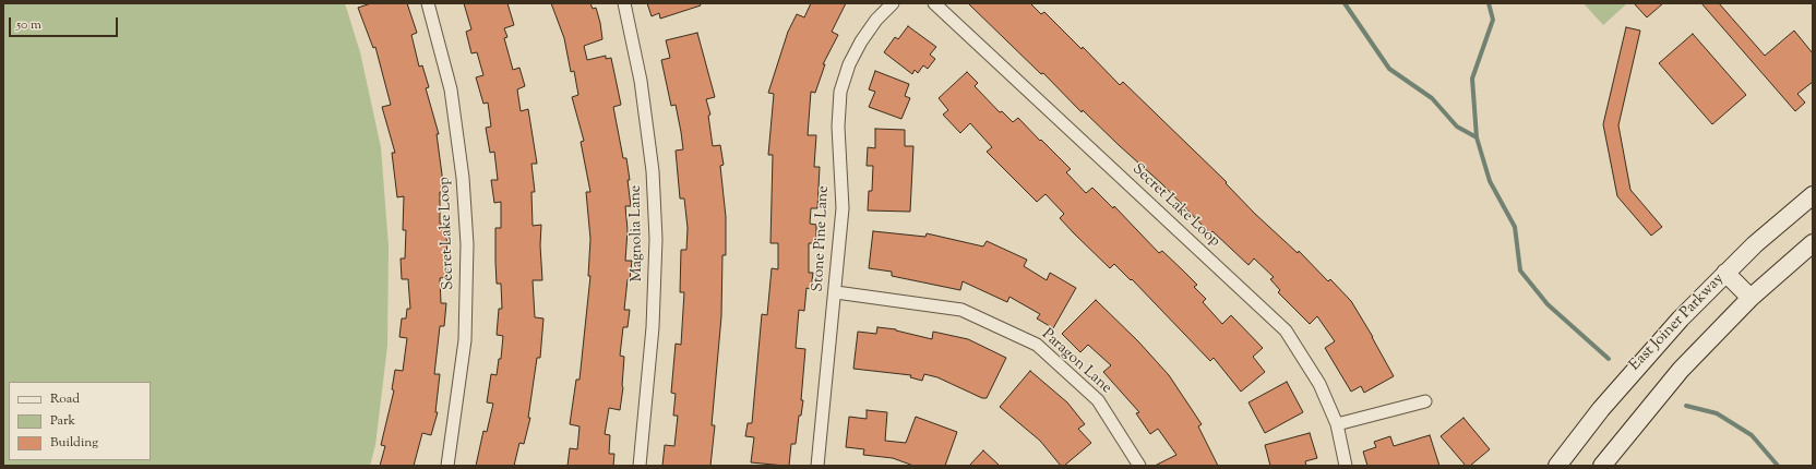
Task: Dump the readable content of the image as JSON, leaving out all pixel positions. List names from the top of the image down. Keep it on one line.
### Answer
{"streets":{"main road":["East Joiner Parkway"],"street":["Secret Lake Loop","Magnolia Lane","Stone Pine Lane","Paragon Lane"]},"crossings":[["Stone Pine Lane","Paragon Lane"]],"legend":["Road","Park","Building"],"scale_bar":"50 m"}
